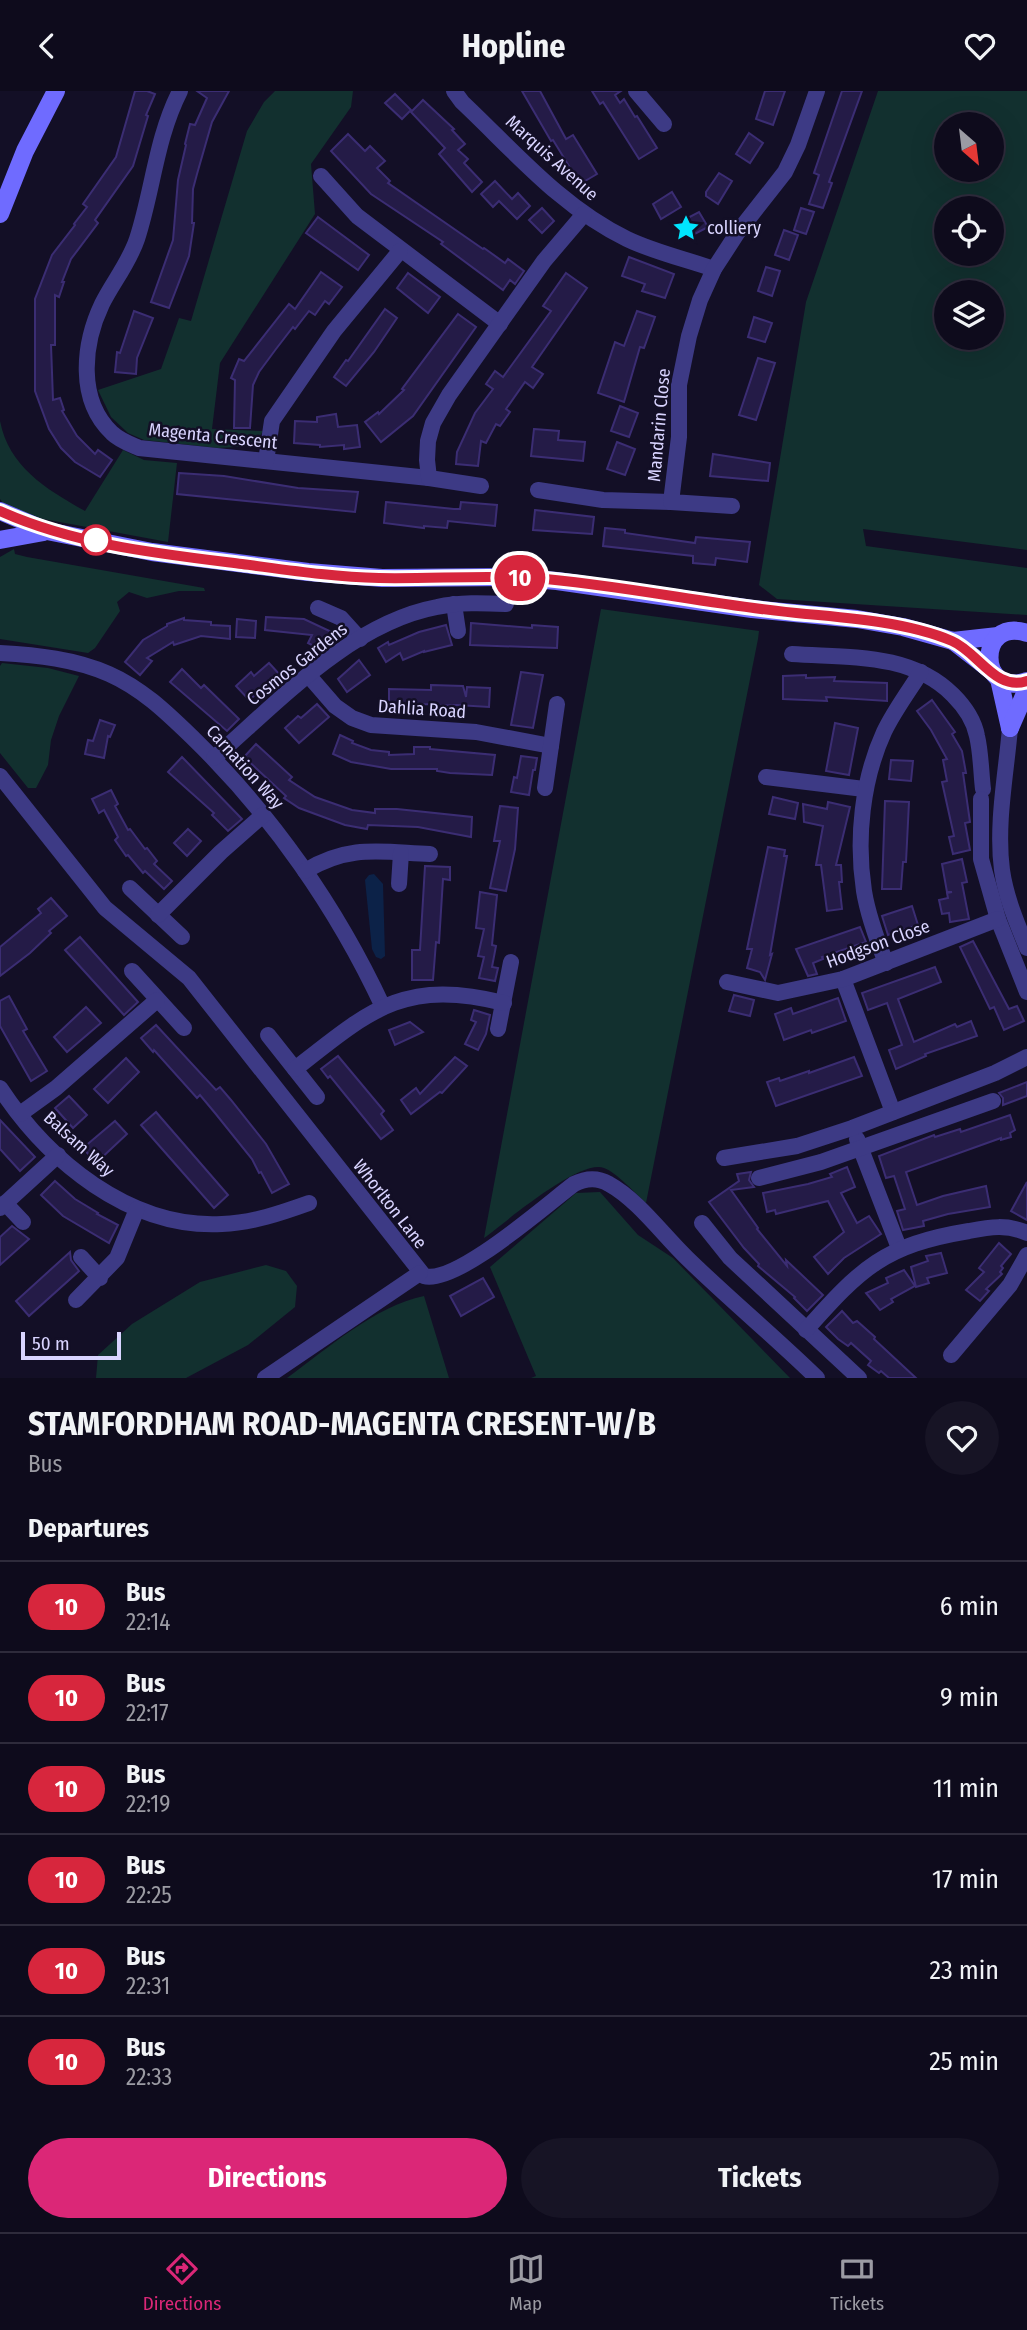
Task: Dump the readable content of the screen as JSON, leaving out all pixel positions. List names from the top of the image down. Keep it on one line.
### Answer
{"streets":{"street":["Marquis Avenue","Mandarin Close","Magenta Crescent","Cosmos Gardens","Dahlia Road","Carnation Way","Hodgson Close","Balsam Way","Whorlton Lane"]},"crossings":[["Marquis Avenue","Mandarin Close"],["Cosmos Gardens","Dahlia Road"],["Cosmos Gardens","Carnation Way"]],"places":{"place":["colliery"]},"lines":["bus line 10"],"scale_bar":"50 m","north":"bottom right","page":{"header":"Hopline","on_map":"10","scale":"50 m","heading":[["STAMFORDHAM ROAD-MAGENTA CRESENT-W/B","Bus"],"Departures"],"list":[{"mark":"10","name":"Bus","note":"22:14","value":"6 min"},{"mark":"10","name":"Bus","note":"22:17","value":"9 min"},{"mark":"10","name":"Bus","note":"22:19","value":"11 min"},{"mark":"10","name":"Bus","note":"22:25","value":"17 min"},{"mark":"10","name":"Bus","note":"22:31","value":"23 min"},{"mark":"10","name":"Bus","note":"22:33","value":"25 min"}],"buttons":["Directions","Tickets"],"tabs":["Directions","Map","Tickets"]}}
